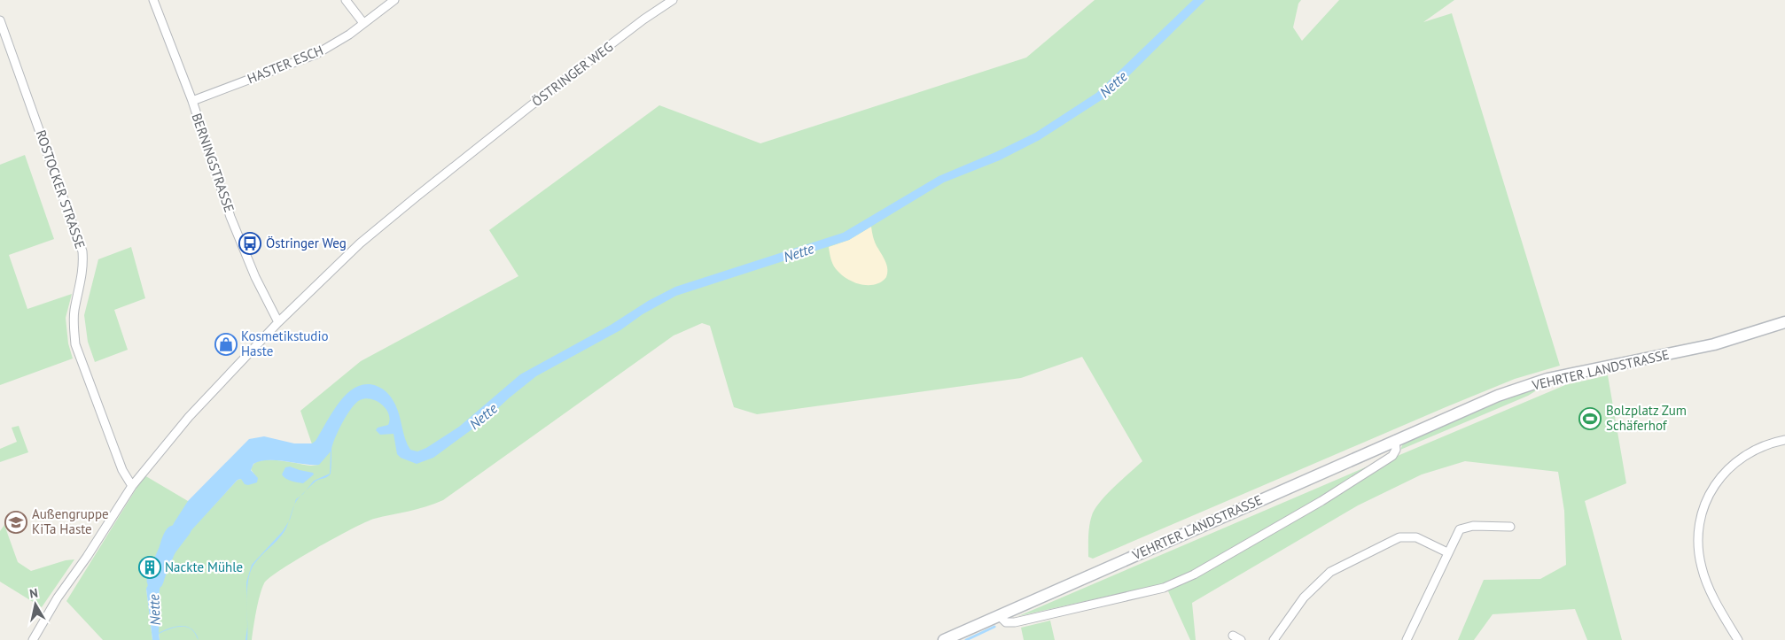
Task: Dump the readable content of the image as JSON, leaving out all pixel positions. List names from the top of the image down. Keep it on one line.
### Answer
{"streets":{"main road":["VEHRTER LANDSTRASSE"],"street":["HASTER ESCH","ÖSTRINGER WEG","BERNINGSTRASSE","ROSTOCKER STRASSE"]},"crossings":[["HASTER ESCH","BERNINGSTRASSE"],["ÖSTRINGER WEG","BERNINGSTRASSE"],["ÖSTRINGER WEG","ROSTOCKER STRASSE"]],"water":["Nette"],"places":{"bus stop":["Östringer Weg"],"shop":["Kosmetikstudio Haste"],"sports":["Bolzplatz Zum Schäferhof"],"school or university":["Außengruppe KiTa Haste"],"building":["Nackte Mühle"]},"north":"top"}
